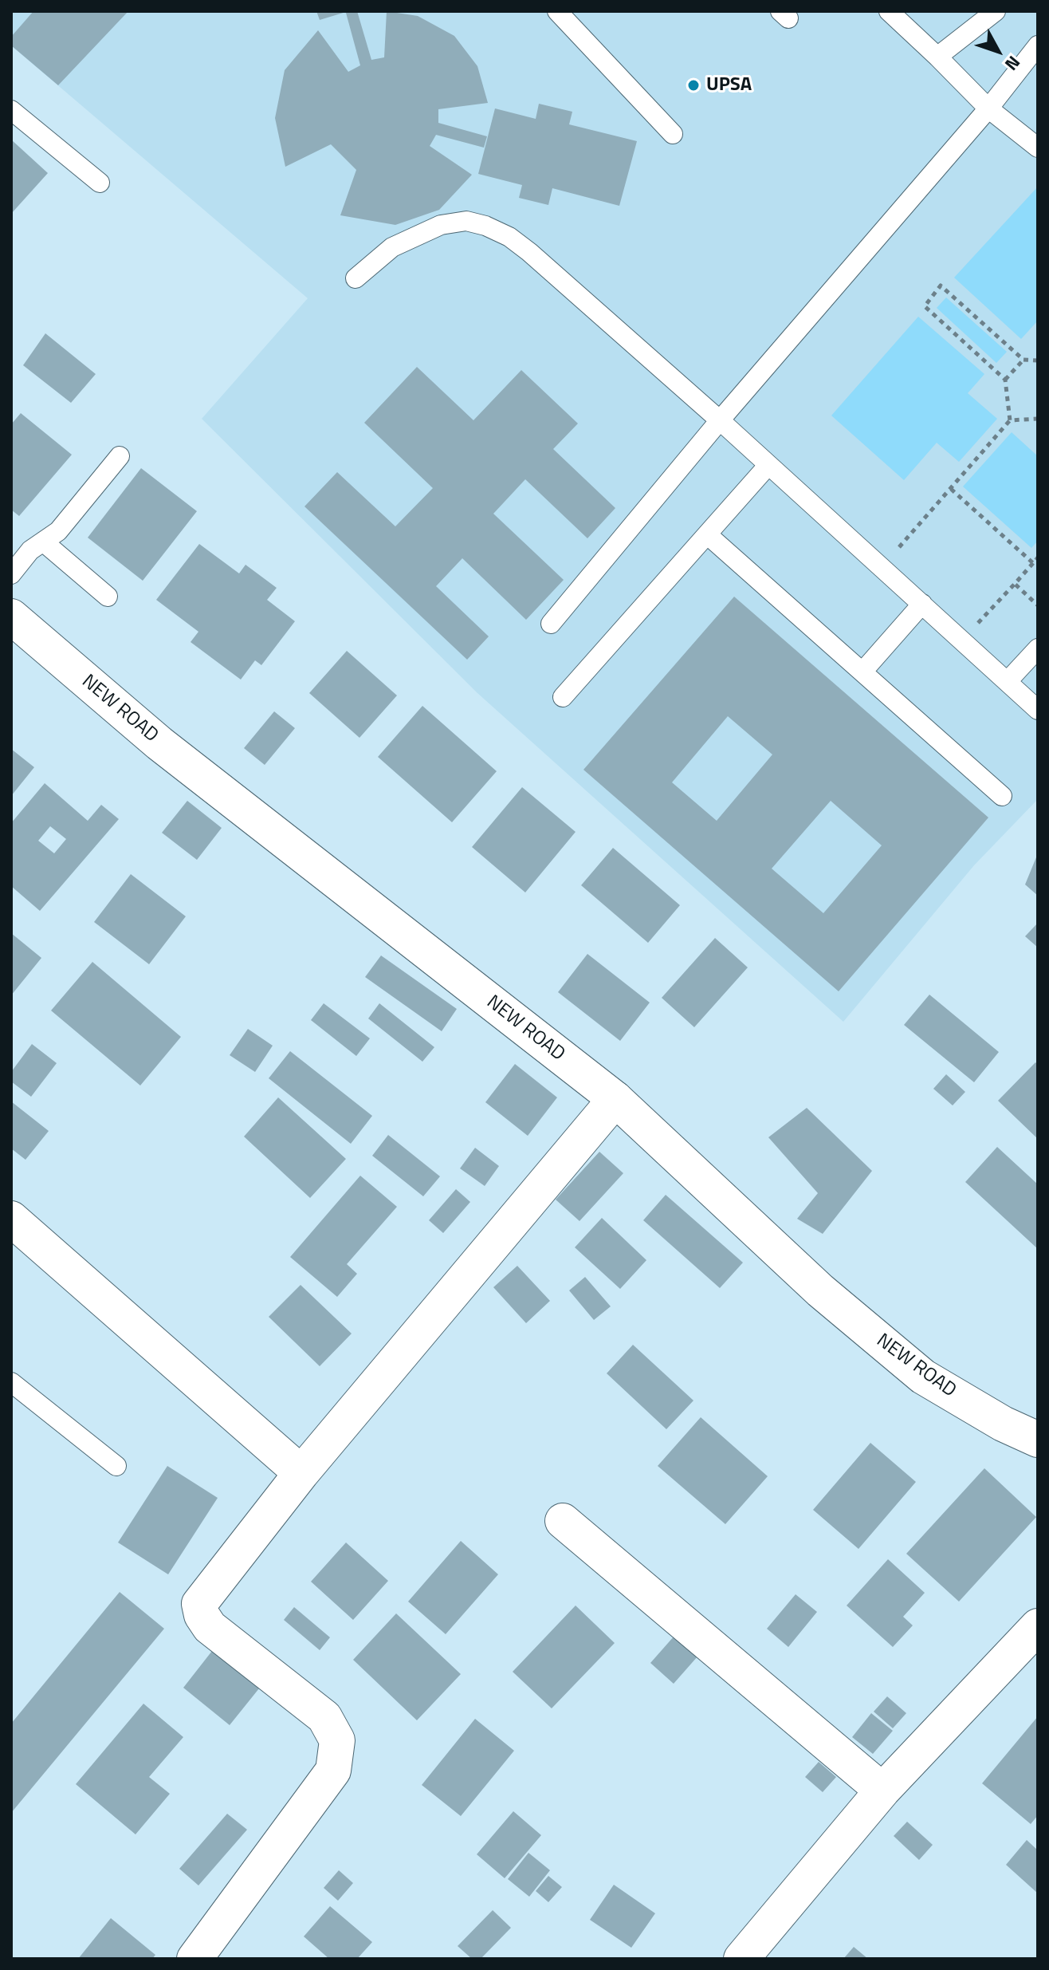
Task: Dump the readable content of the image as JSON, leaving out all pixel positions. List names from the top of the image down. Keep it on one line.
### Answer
{"streets":{"street":["NEW ROAD"]},"places":["UPSA"],"north":"bottom right"}
